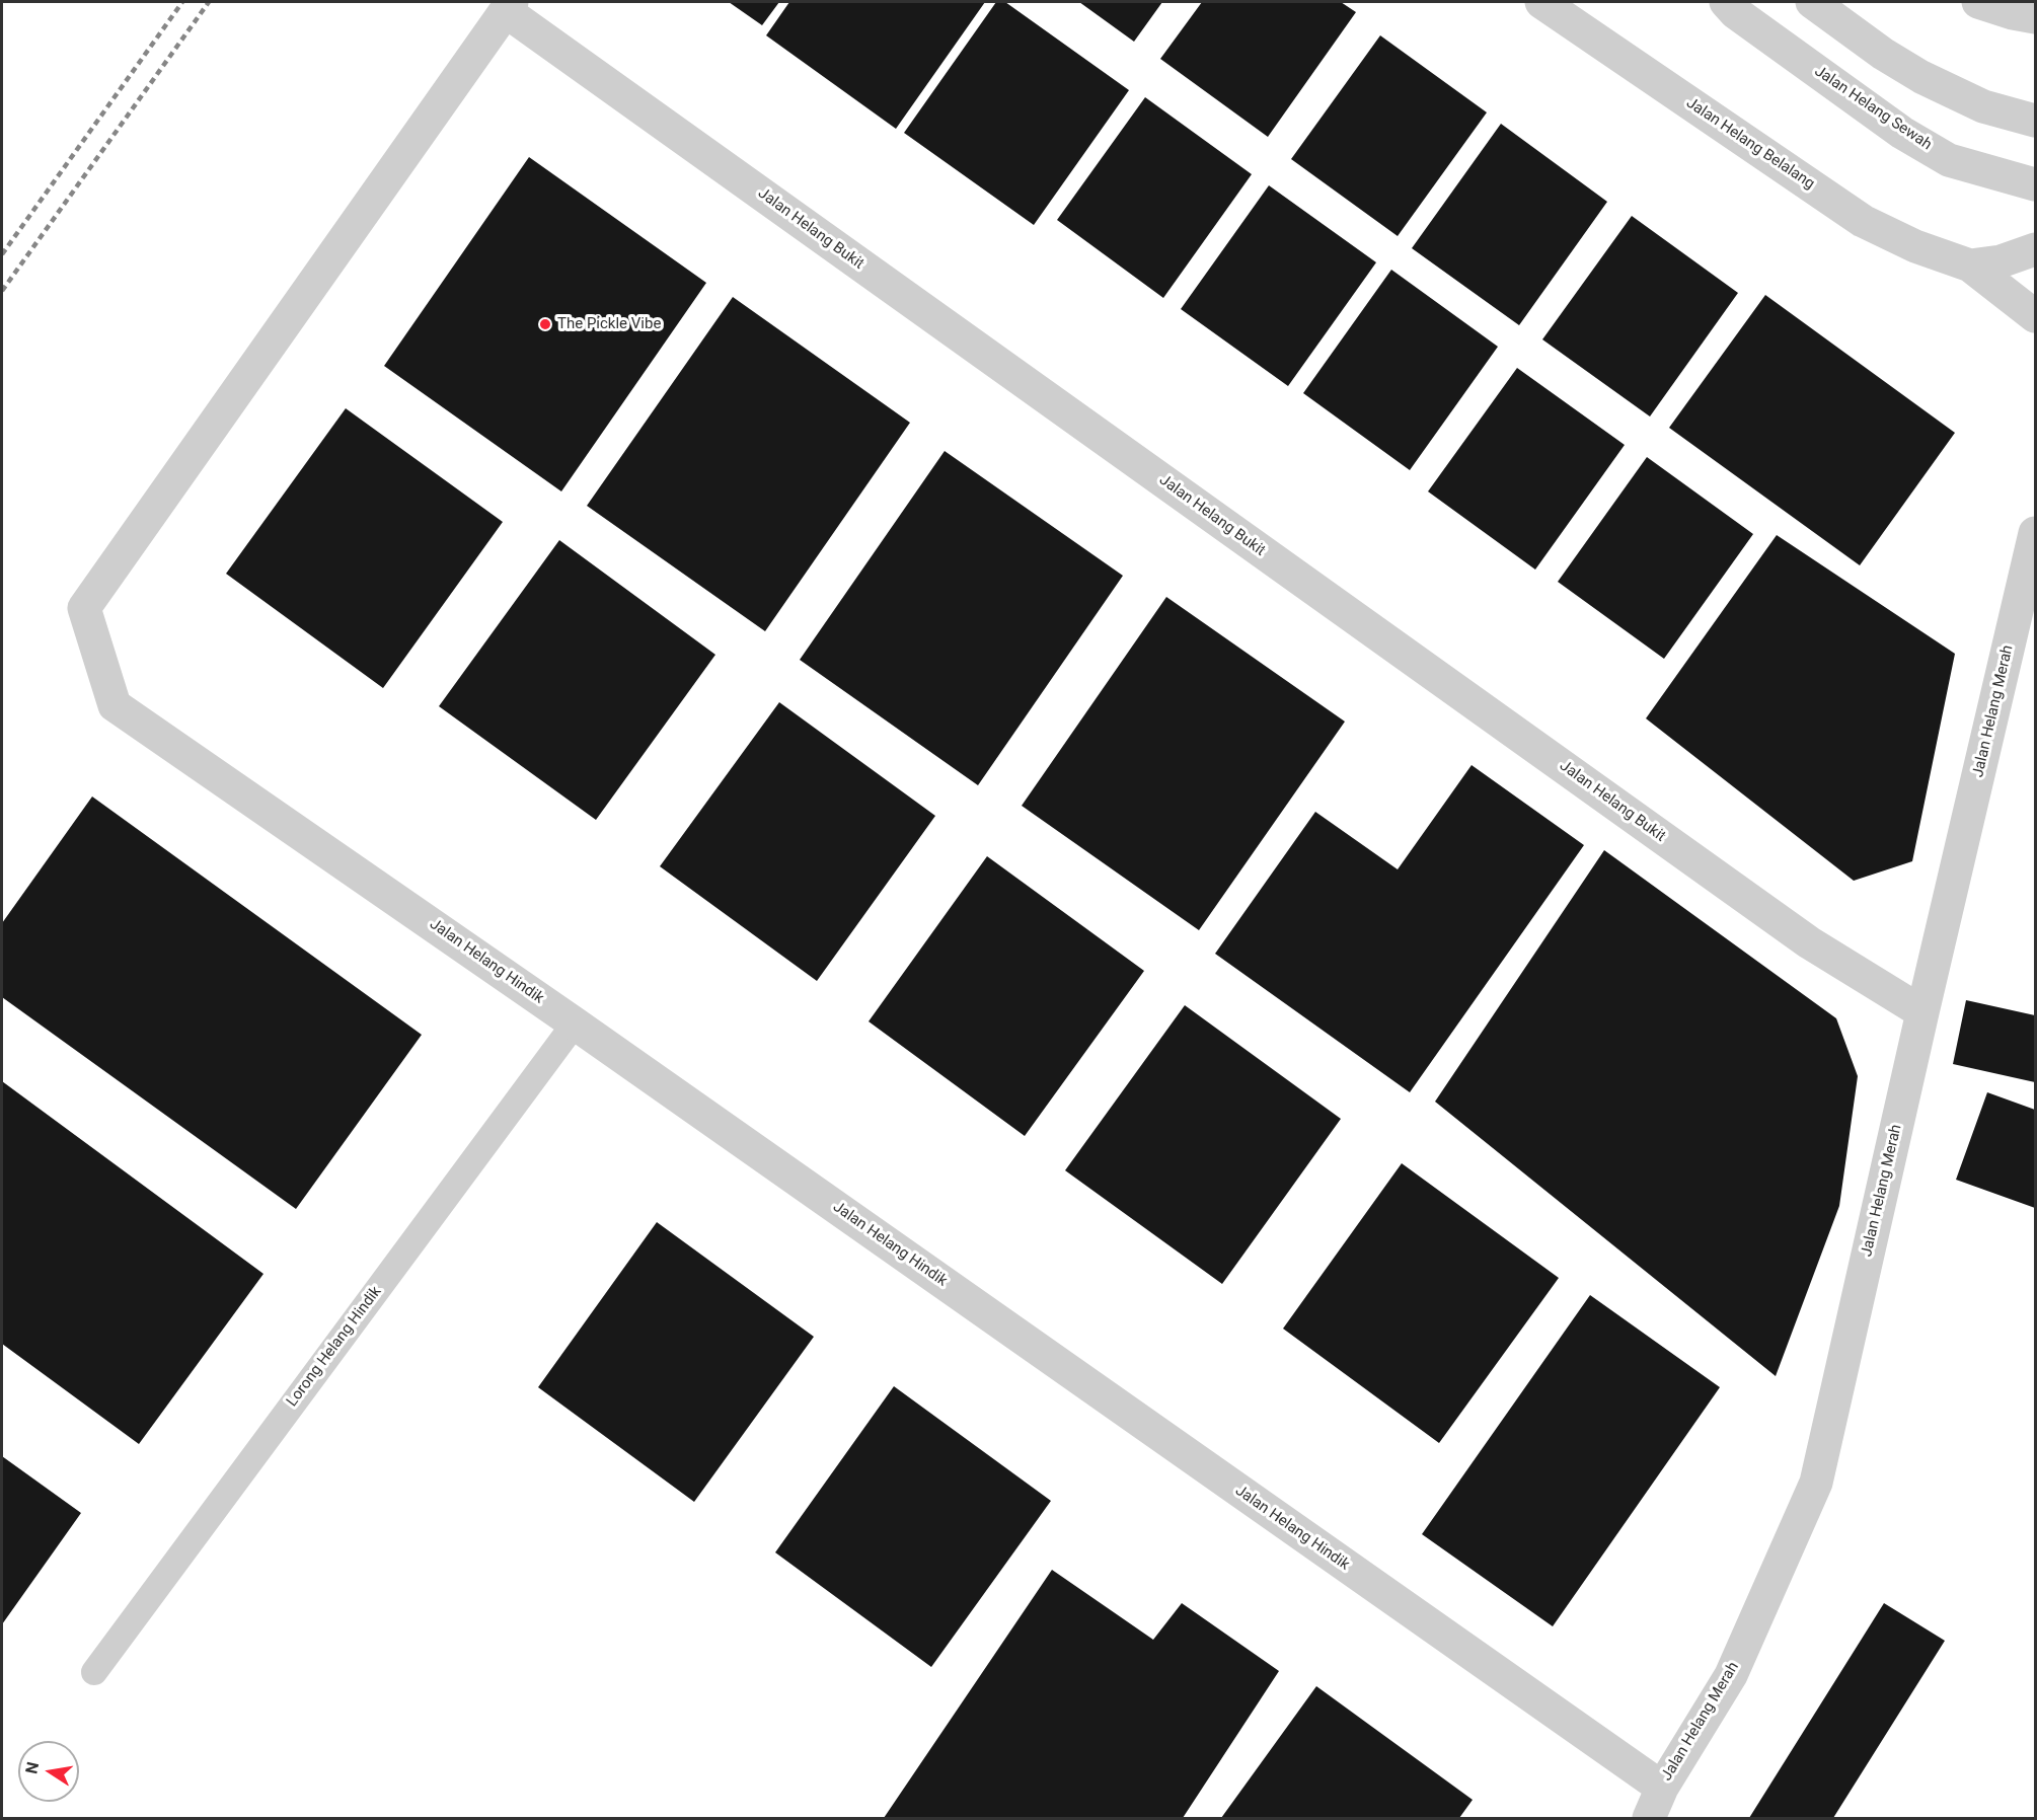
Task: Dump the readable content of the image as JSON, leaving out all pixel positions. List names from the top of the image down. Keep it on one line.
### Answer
{"streets":{"street":["Jalan Helang Sewah","Jalan Helang Belalang","Jalan Helang Bukit","Jalan Helang Merah","Jalan Helang Hindik"],"lane":["Lorong Helang Hindik"]},"crossings":[["Jalan Helang Bukit","Jalan Helang Merah"],["Jalan Helang Bukit","Jalan Helang Hindik"],["Jalan Helang Merah","Jalan Helang Hindik"],["Jalan Helang Hindik","Lorong Helang Hindik"]],"places":["The Pickle Vibe"],"north":"left"}
